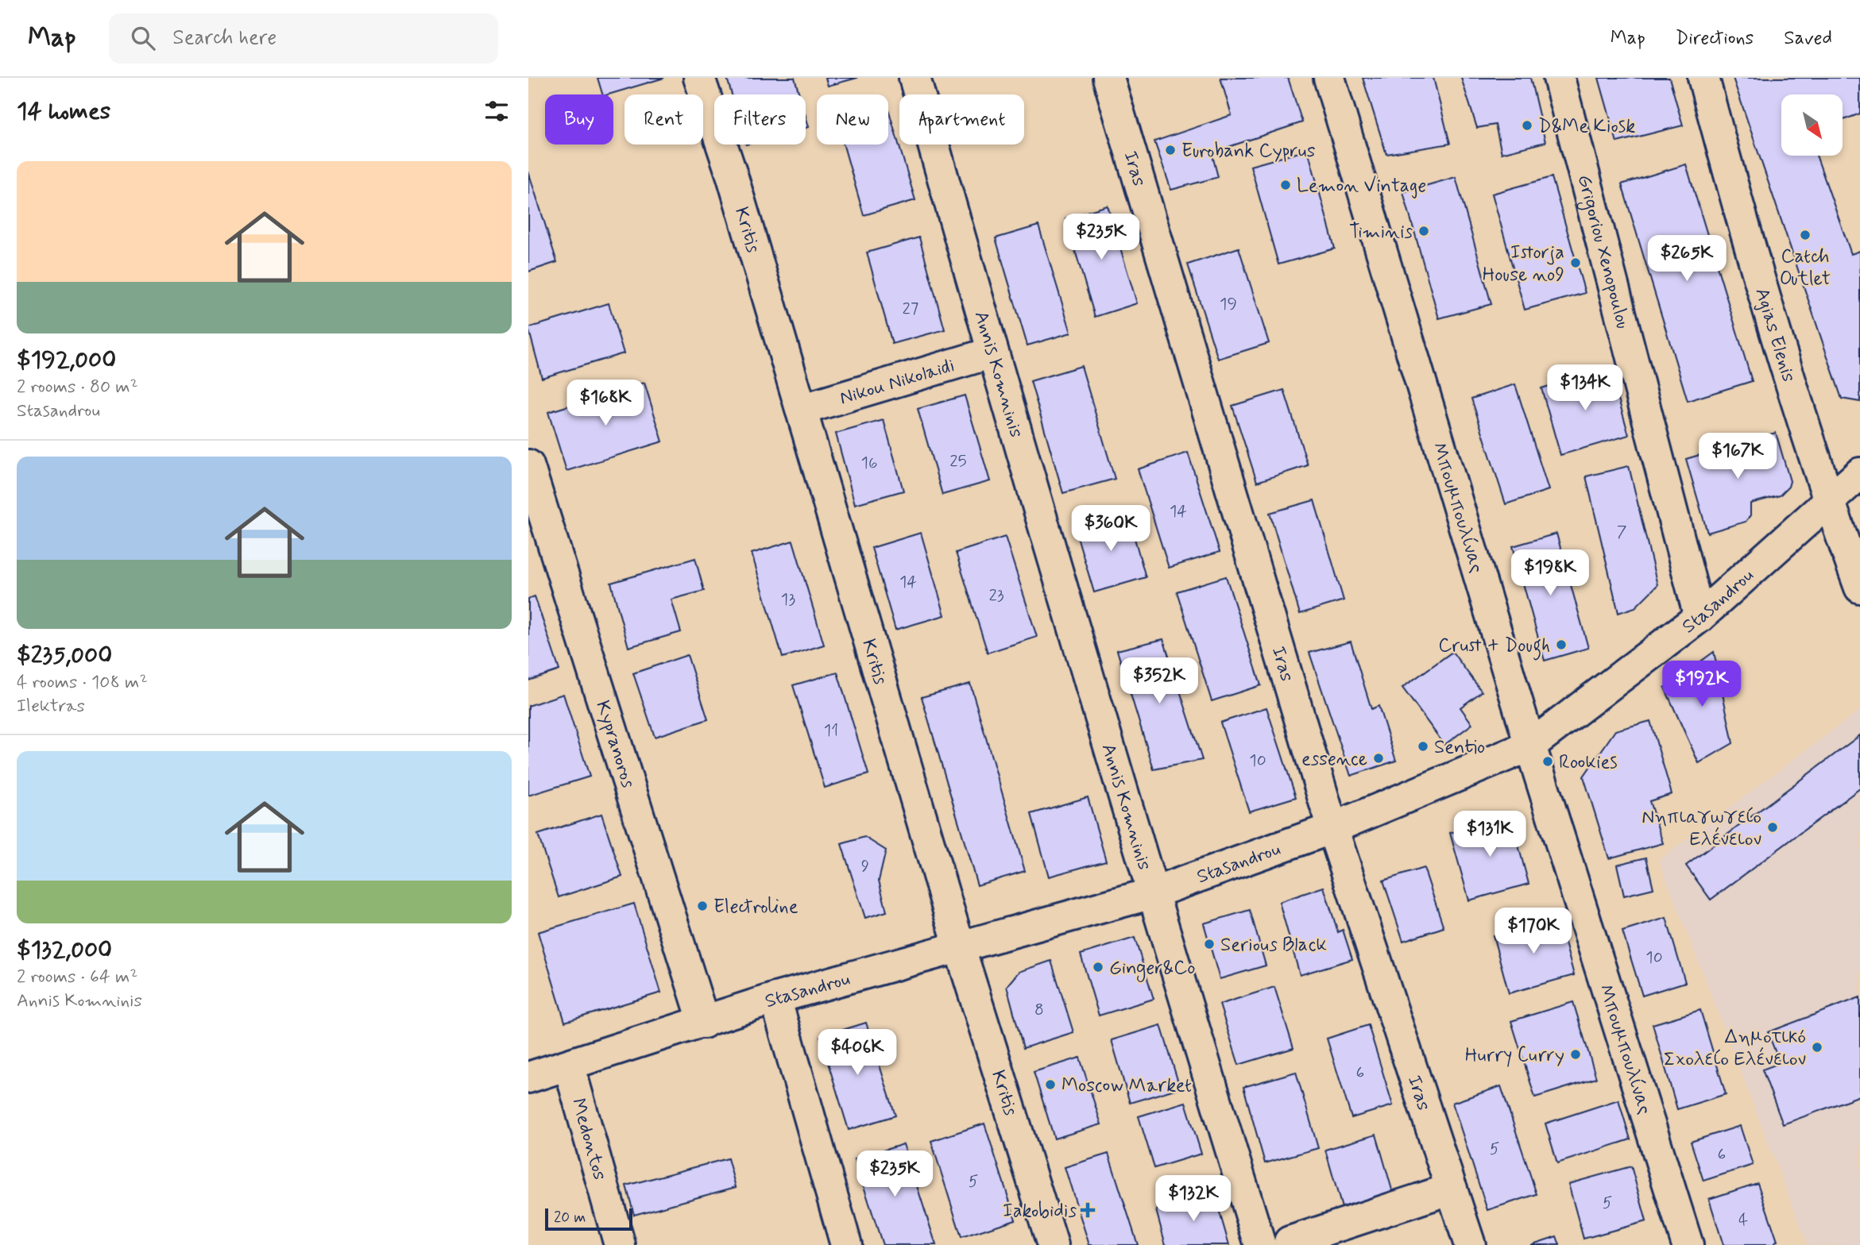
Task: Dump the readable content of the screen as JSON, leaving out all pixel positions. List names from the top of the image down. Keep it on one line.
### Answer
{"streets":{"street":["Iras","Kritis","Grigoriou Xenopoulou","Agias Elenis","Annis Komninis","Nikou Nikolaidi","Μπουμπουλίνας","Stasandrou","Kypranoros","Medontos"]},"crossings":[["Iras","Stasandrou"],["Kritis","Nikou Nikolaidi"],["Kritis","Stasandrou"],["Grigoriou Xenopoulou","Stasandrou"],["Agias Elenis","Stasandrou"],["Annis Komninis","Nikou Nikolaidi"],["Annis Komninis","Stasandrou"],["Μπουμπουλίνας","Stasandrou"],["Stasandrou","Kypranoros"],["Stasandrou","Medontos"]],"places":{"other":["D&Me Kiosk","Eurobank Cyprus","Lemon Vintage","Timinis","Catch Outlet","Istorja House no9","Crust + Dough","Sentio","essence","Rookies","Νηπιαγωγείο Ελένειον","Electroline","Serious Black","Ginger&Co","Δημοτικό Σχολείο Ελένειον","Hurry Curry","Moscow Market"],"health":["Iakobidis"]},"house_numbers":["19","27","25","16","14","7","14","23","13","11","10","9","10","8","6","5","6","5","5","4"],"scale_bar":"20 m","north":"bottom right","page":{"header":"Map","search":"Search here","nav":["Map","Directions","Saved"],"heading":"14 homes","chip":["Buy","Rent","Filters","New","Apartment"],"list":[{"name":"$192,000","note":"2 rooms · 80 m² · Stasandrou"},{"name":"$235,000","note":"4 rooms · 108 m² · Ilektras"},{"name":"$132,000","note":"2 rooms · 64 m² · Annis Komninis"}],"price":["$235K","$265K","$134K","$168K","$167K","$360K","$198K","$352K","$192K","$131K","$170K","$406K","$235K","$132K"],"scale":"20 m"}}
